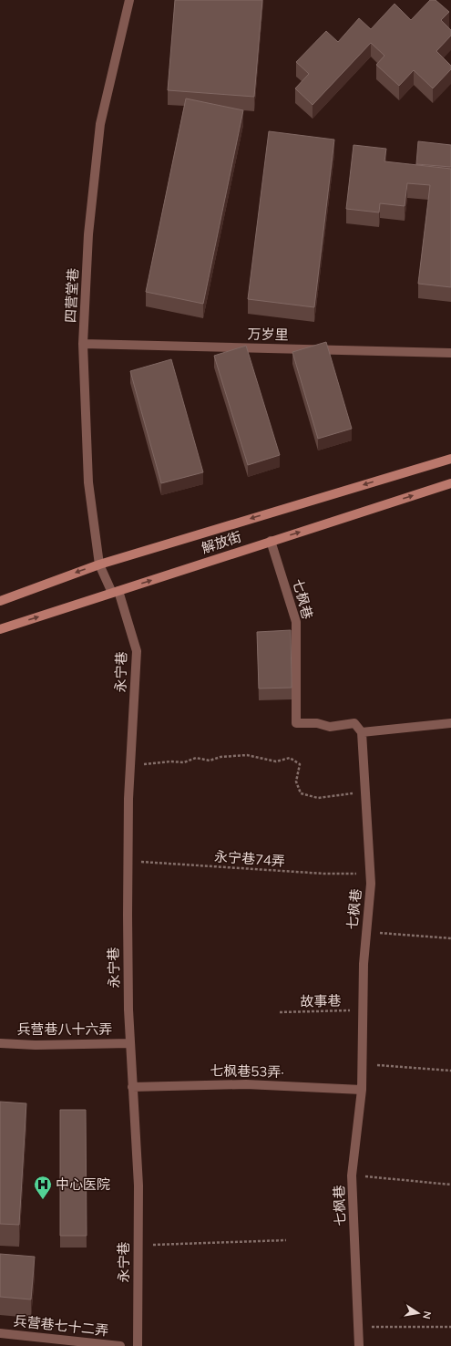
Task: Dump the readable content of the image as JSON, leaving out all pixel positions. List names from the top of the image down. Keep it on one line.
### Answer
{"streets":{"main road":["解放街"],"street":["四营堂巷","万岁里","七枫巷","永宁巷","兵营巷八十六弄","七枫巷53弄·","兵营巷七十二弄"],"path":["永宁巷74弄","故事巷"]},"crossings":[["四营堂巷","万岁里"],["四营堂巷","解放街"],["四营堂巷","永宁巷"],["解放街","七枫巷"],["解放街","永宁巷"],["七枫巷","永宁巷74弄"],["七枫巷","故事巷"],["七枫巷","七枫巷53弄·"],["永宁巷","永宁巷74弄"],["永宁巷","兵营巷八十六弄"],["永宁巷","七枫巷53弄·"]],"places":{"hospital":["中心医院"]},"north":"right"}
